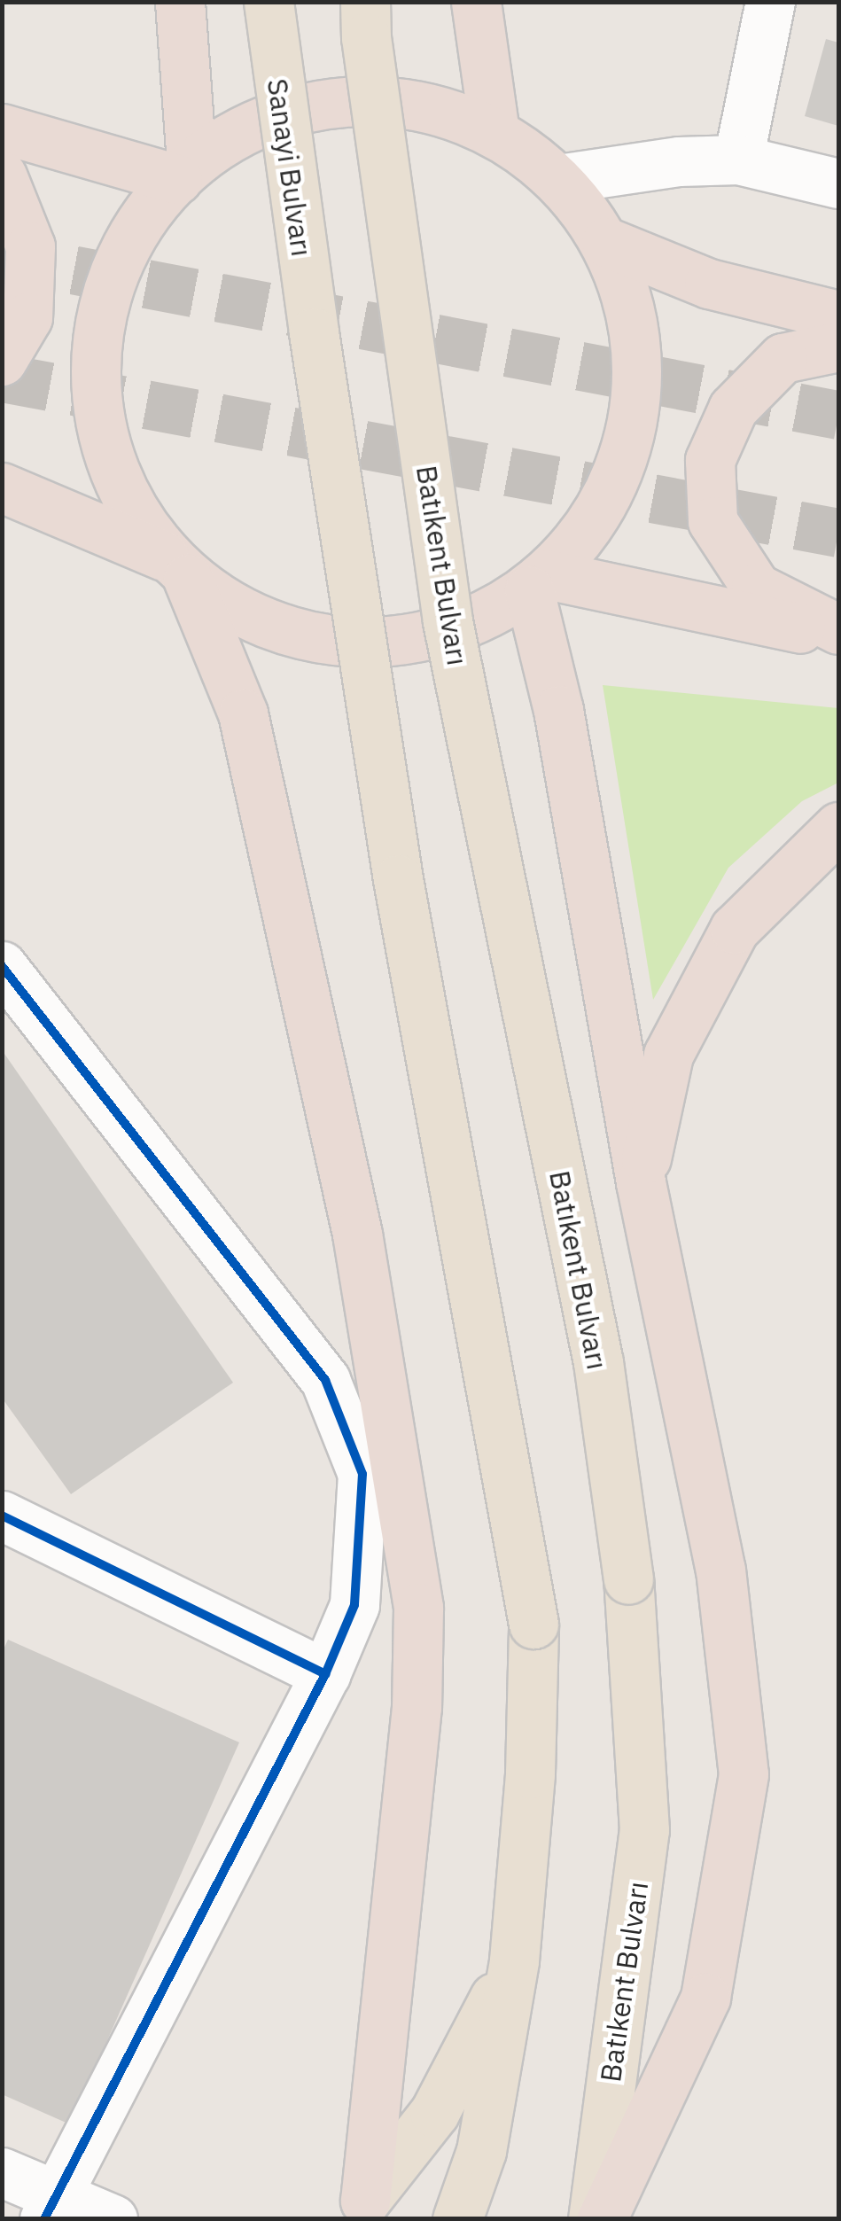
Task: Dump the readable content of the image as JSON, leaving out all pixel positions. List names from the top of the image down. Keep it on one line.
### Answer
{"streets":{"main road":["Sanayi Bulvarı","Batıkent Bulvarı"]}}
